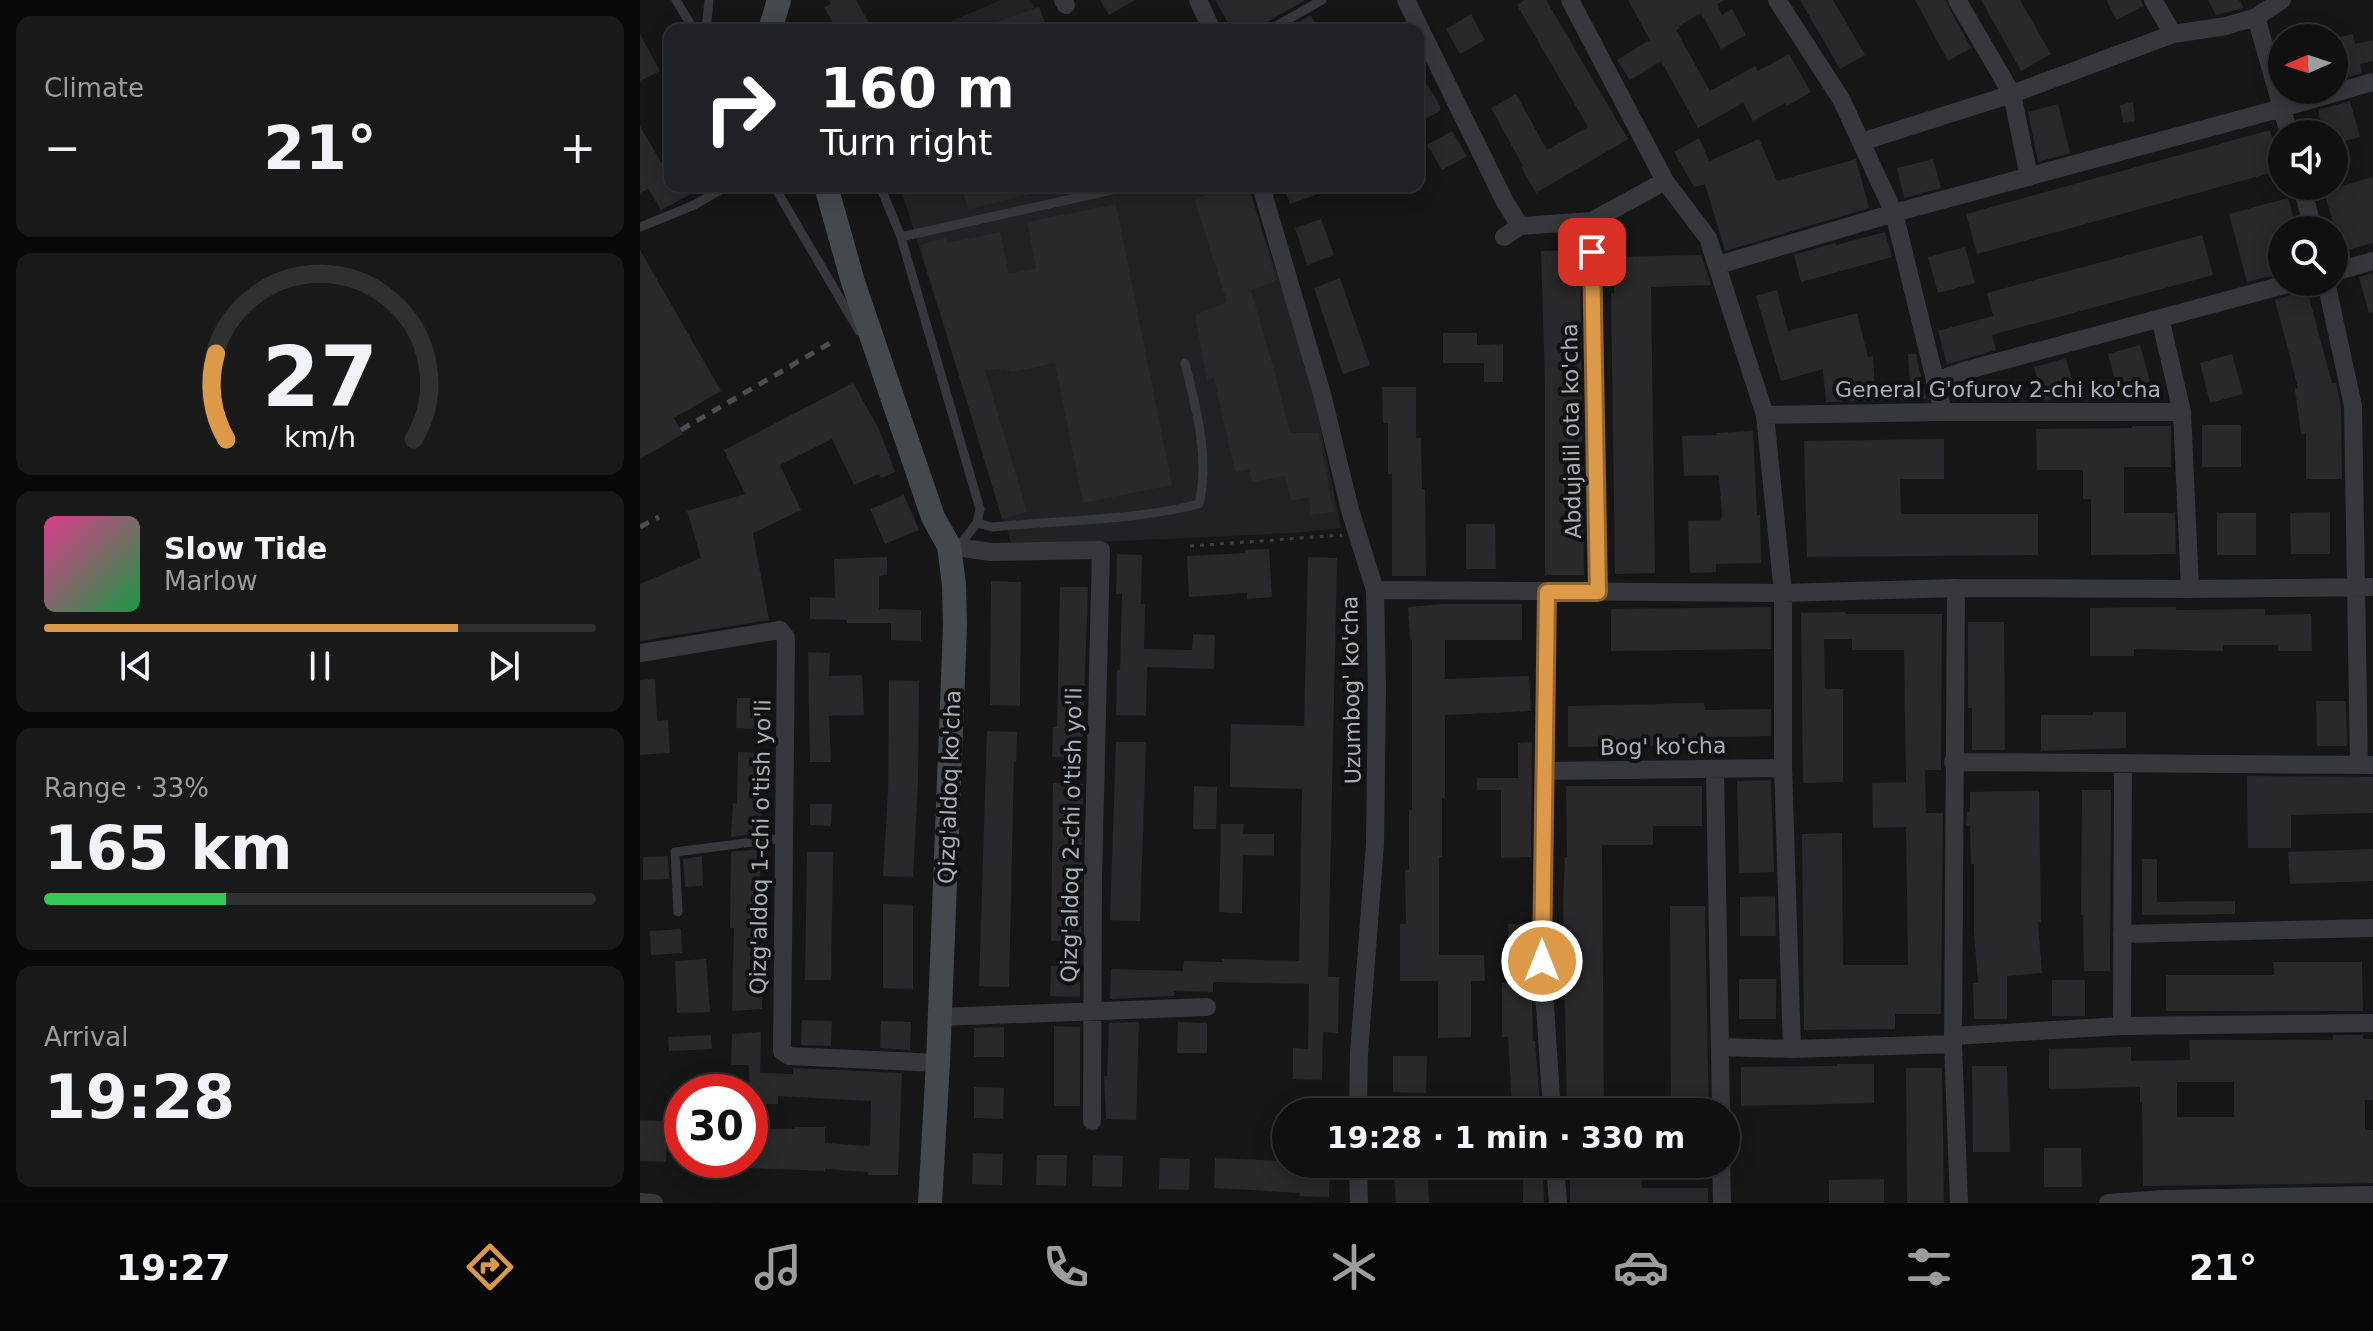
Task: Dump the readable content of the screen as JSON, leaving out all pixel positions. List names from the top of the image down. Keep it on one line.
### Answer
{"streets":{"street":["General G'ofurov 2-chi ko'cha","Abdujalil ota ko'cha","Uzumbog' ko'cha","Bog' ko'cha","Qizg'aldoq ko'cha","Qizg'aldoq 2-chi o'tish yo'li","Qizg'aldoq 1-chi o'tish yo'li"]},"crossings":[["Qizg'aldoq ko'cha","Qizg'aldoq 2-chi o'tish yo'li"],["Qizg'aldoq ko'cha","Qizg'aldoq 1-chi o'tish yo'li"]],"north":"left","page":{"tile":["Climate",["Range · 33%","165 km"],["Arrival","19:28"]],"turn":["160 m","Turn right"],"heat":["−","21°","+"],"song":["Slow Tide","Marlow"],"limit":"30","trip":"19:28 · 1 min · 330 m","tabs":["19:27","21°"],"gauge":["27","km/h"]}}
